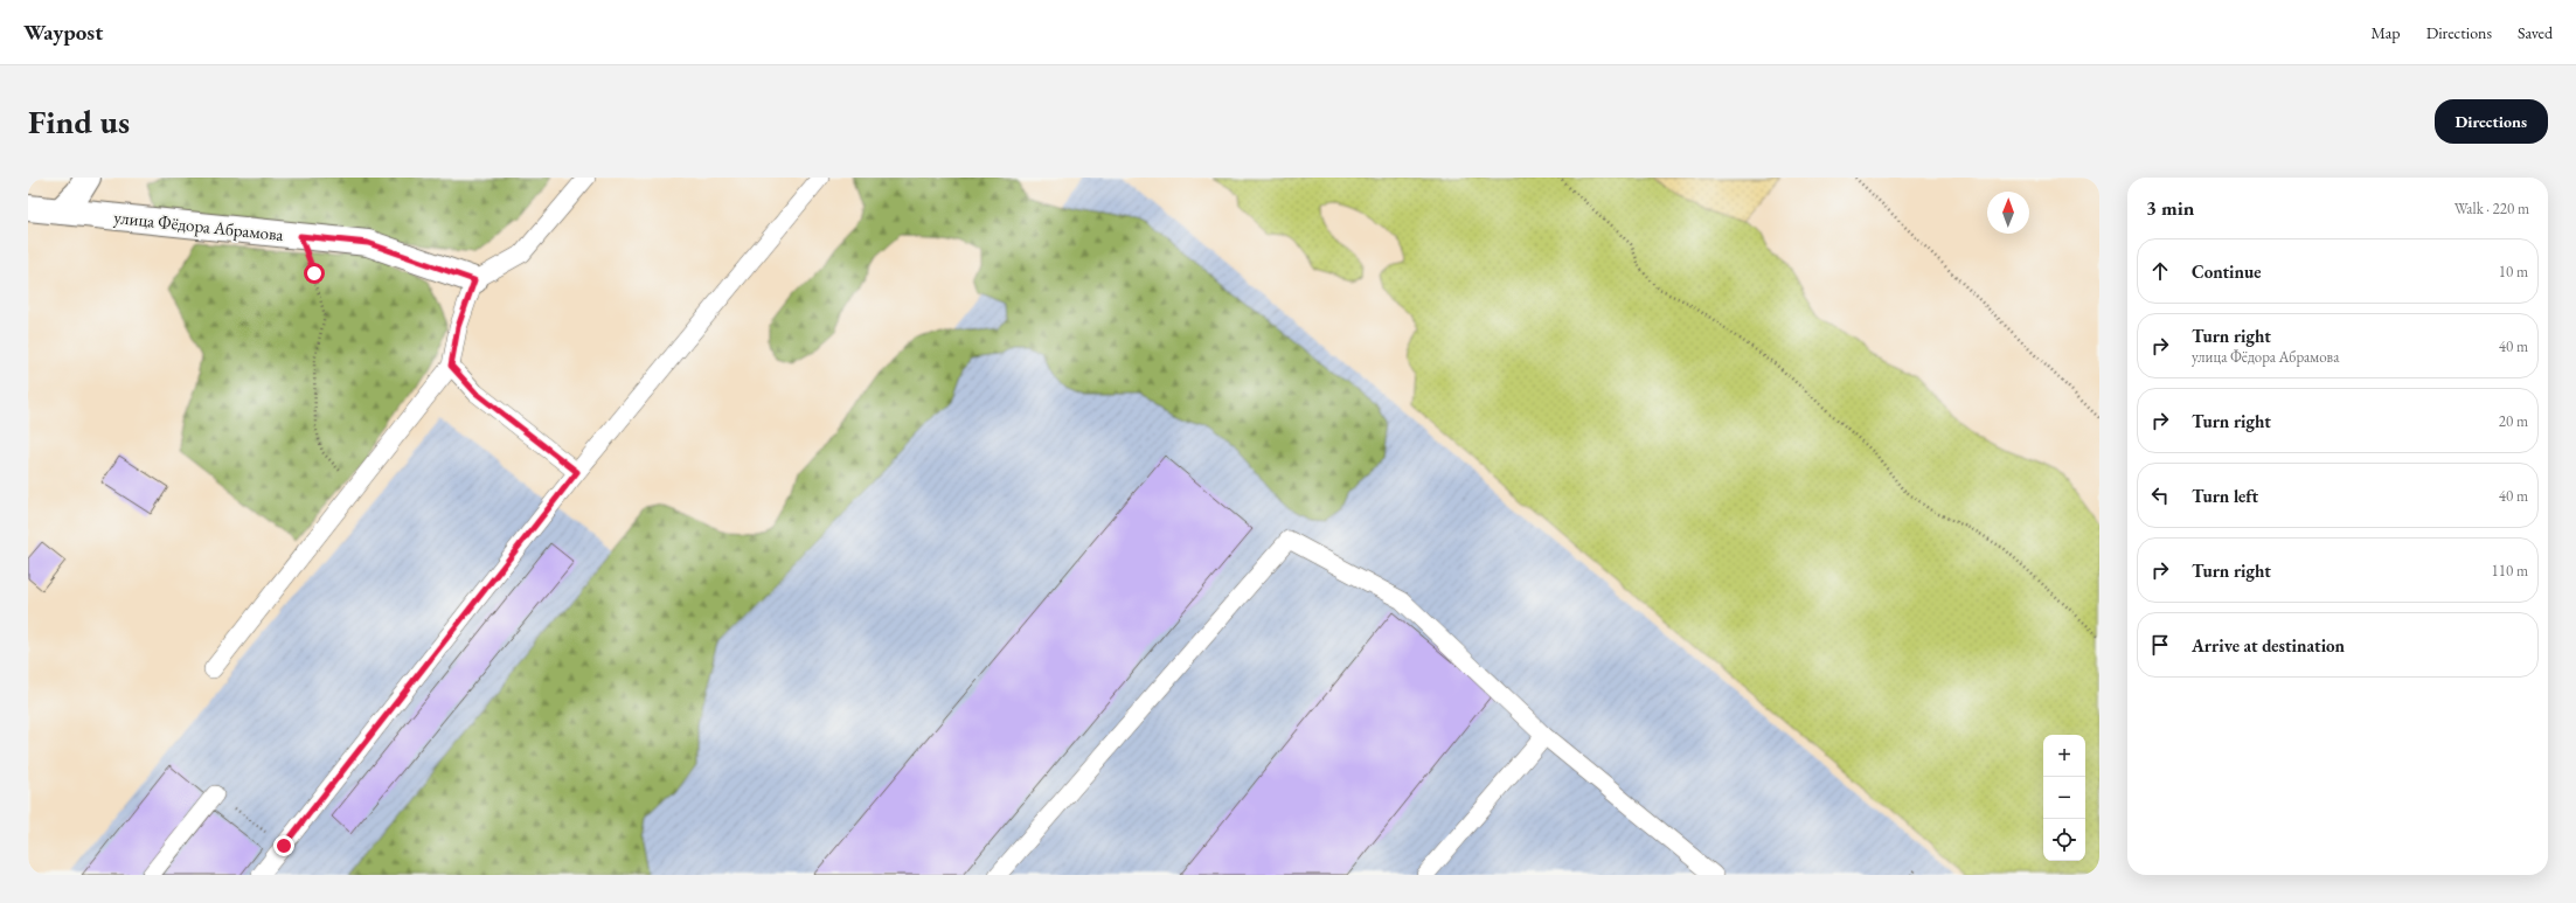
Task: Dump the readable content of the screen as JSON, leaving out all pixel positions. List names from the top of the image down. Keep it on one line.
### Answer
{"streets":{"street":["улица Фёдора Абрамова"]},"north":"top","page":{"header":"Waypost","nav":["Map","Directions","Saved"],"buttons":"Directions","title":"Find us","heading":["3 min","Walk · 220 m"],"list":[["Continue","10 m"],["Turn right","улица Фёдора Абрамова","40 m"],["Turn right","20 m"],["Turn left","40 m"],["Turn right","110 m"],"Arrive at destination"],"map_buttons":["+","−"]}}
